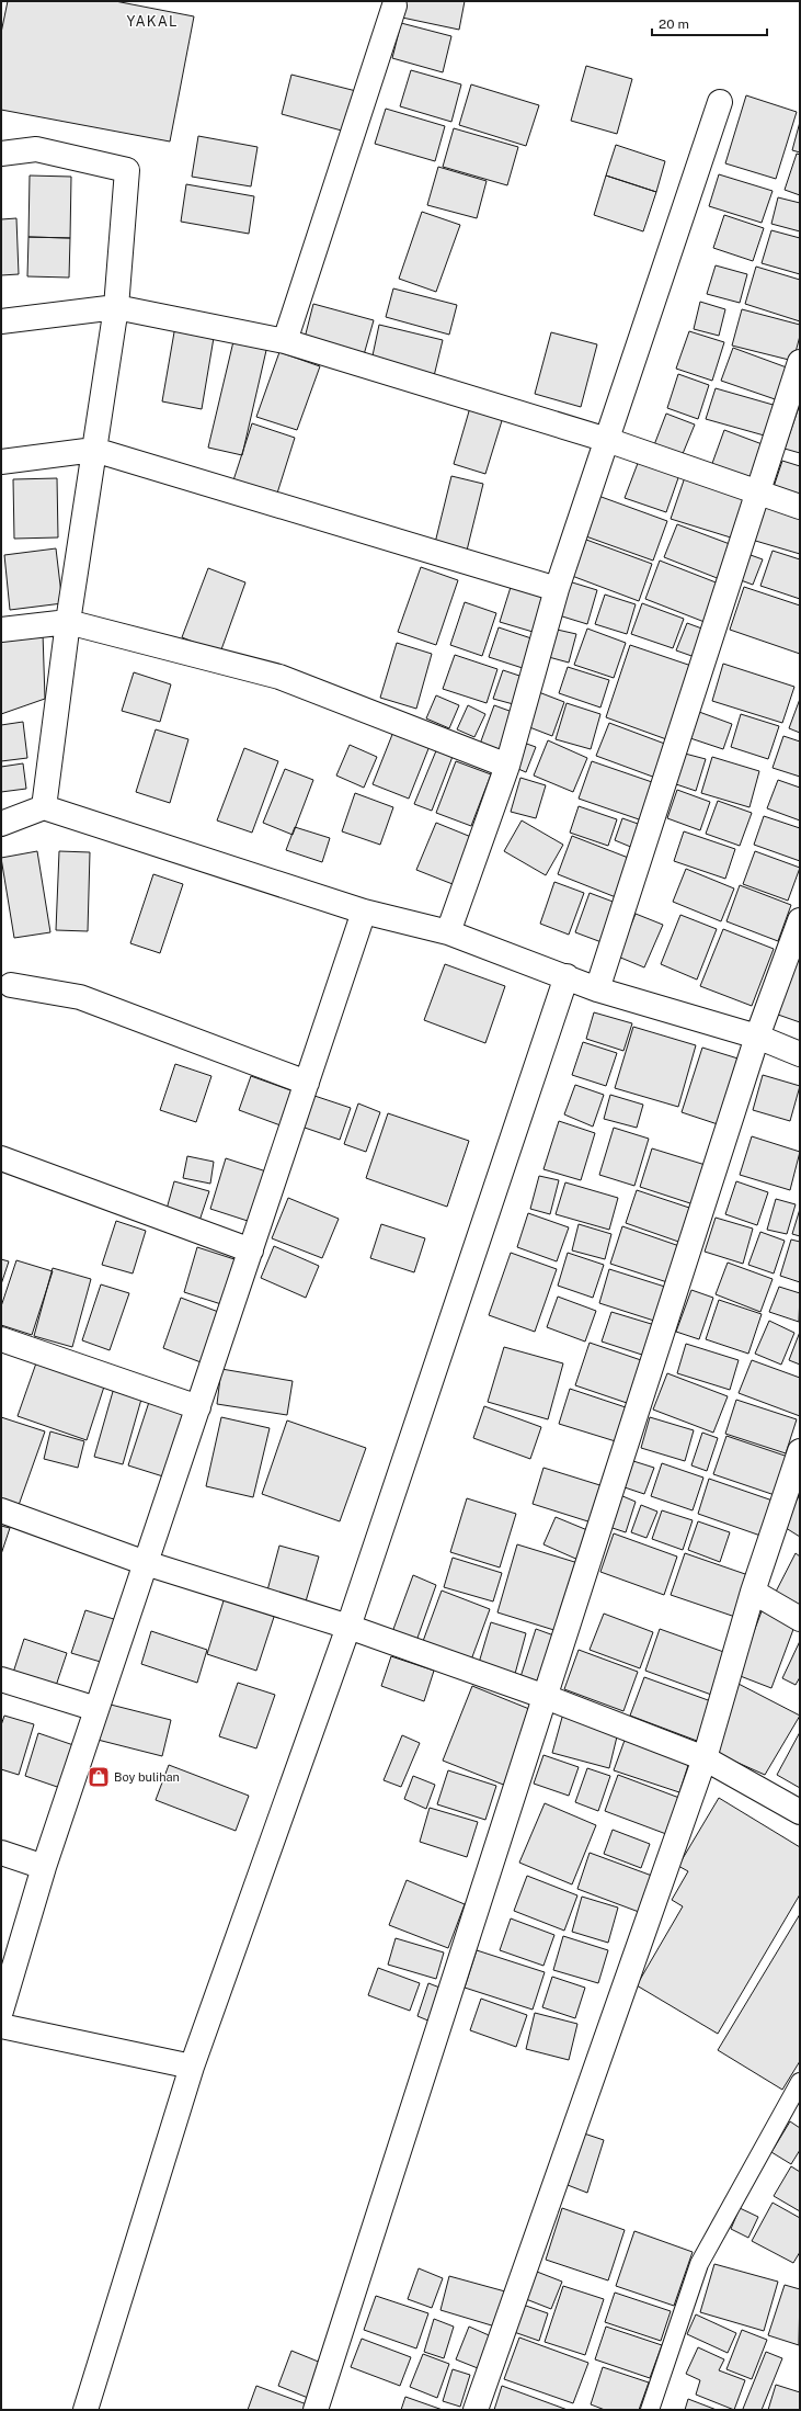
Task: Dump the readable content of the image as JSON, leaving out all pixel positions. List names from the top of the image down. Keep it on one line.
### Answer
{"districts":["YAKAL"],"places":{"shop":["Boy bulihan"]},"scale_bar":"20 m"}
